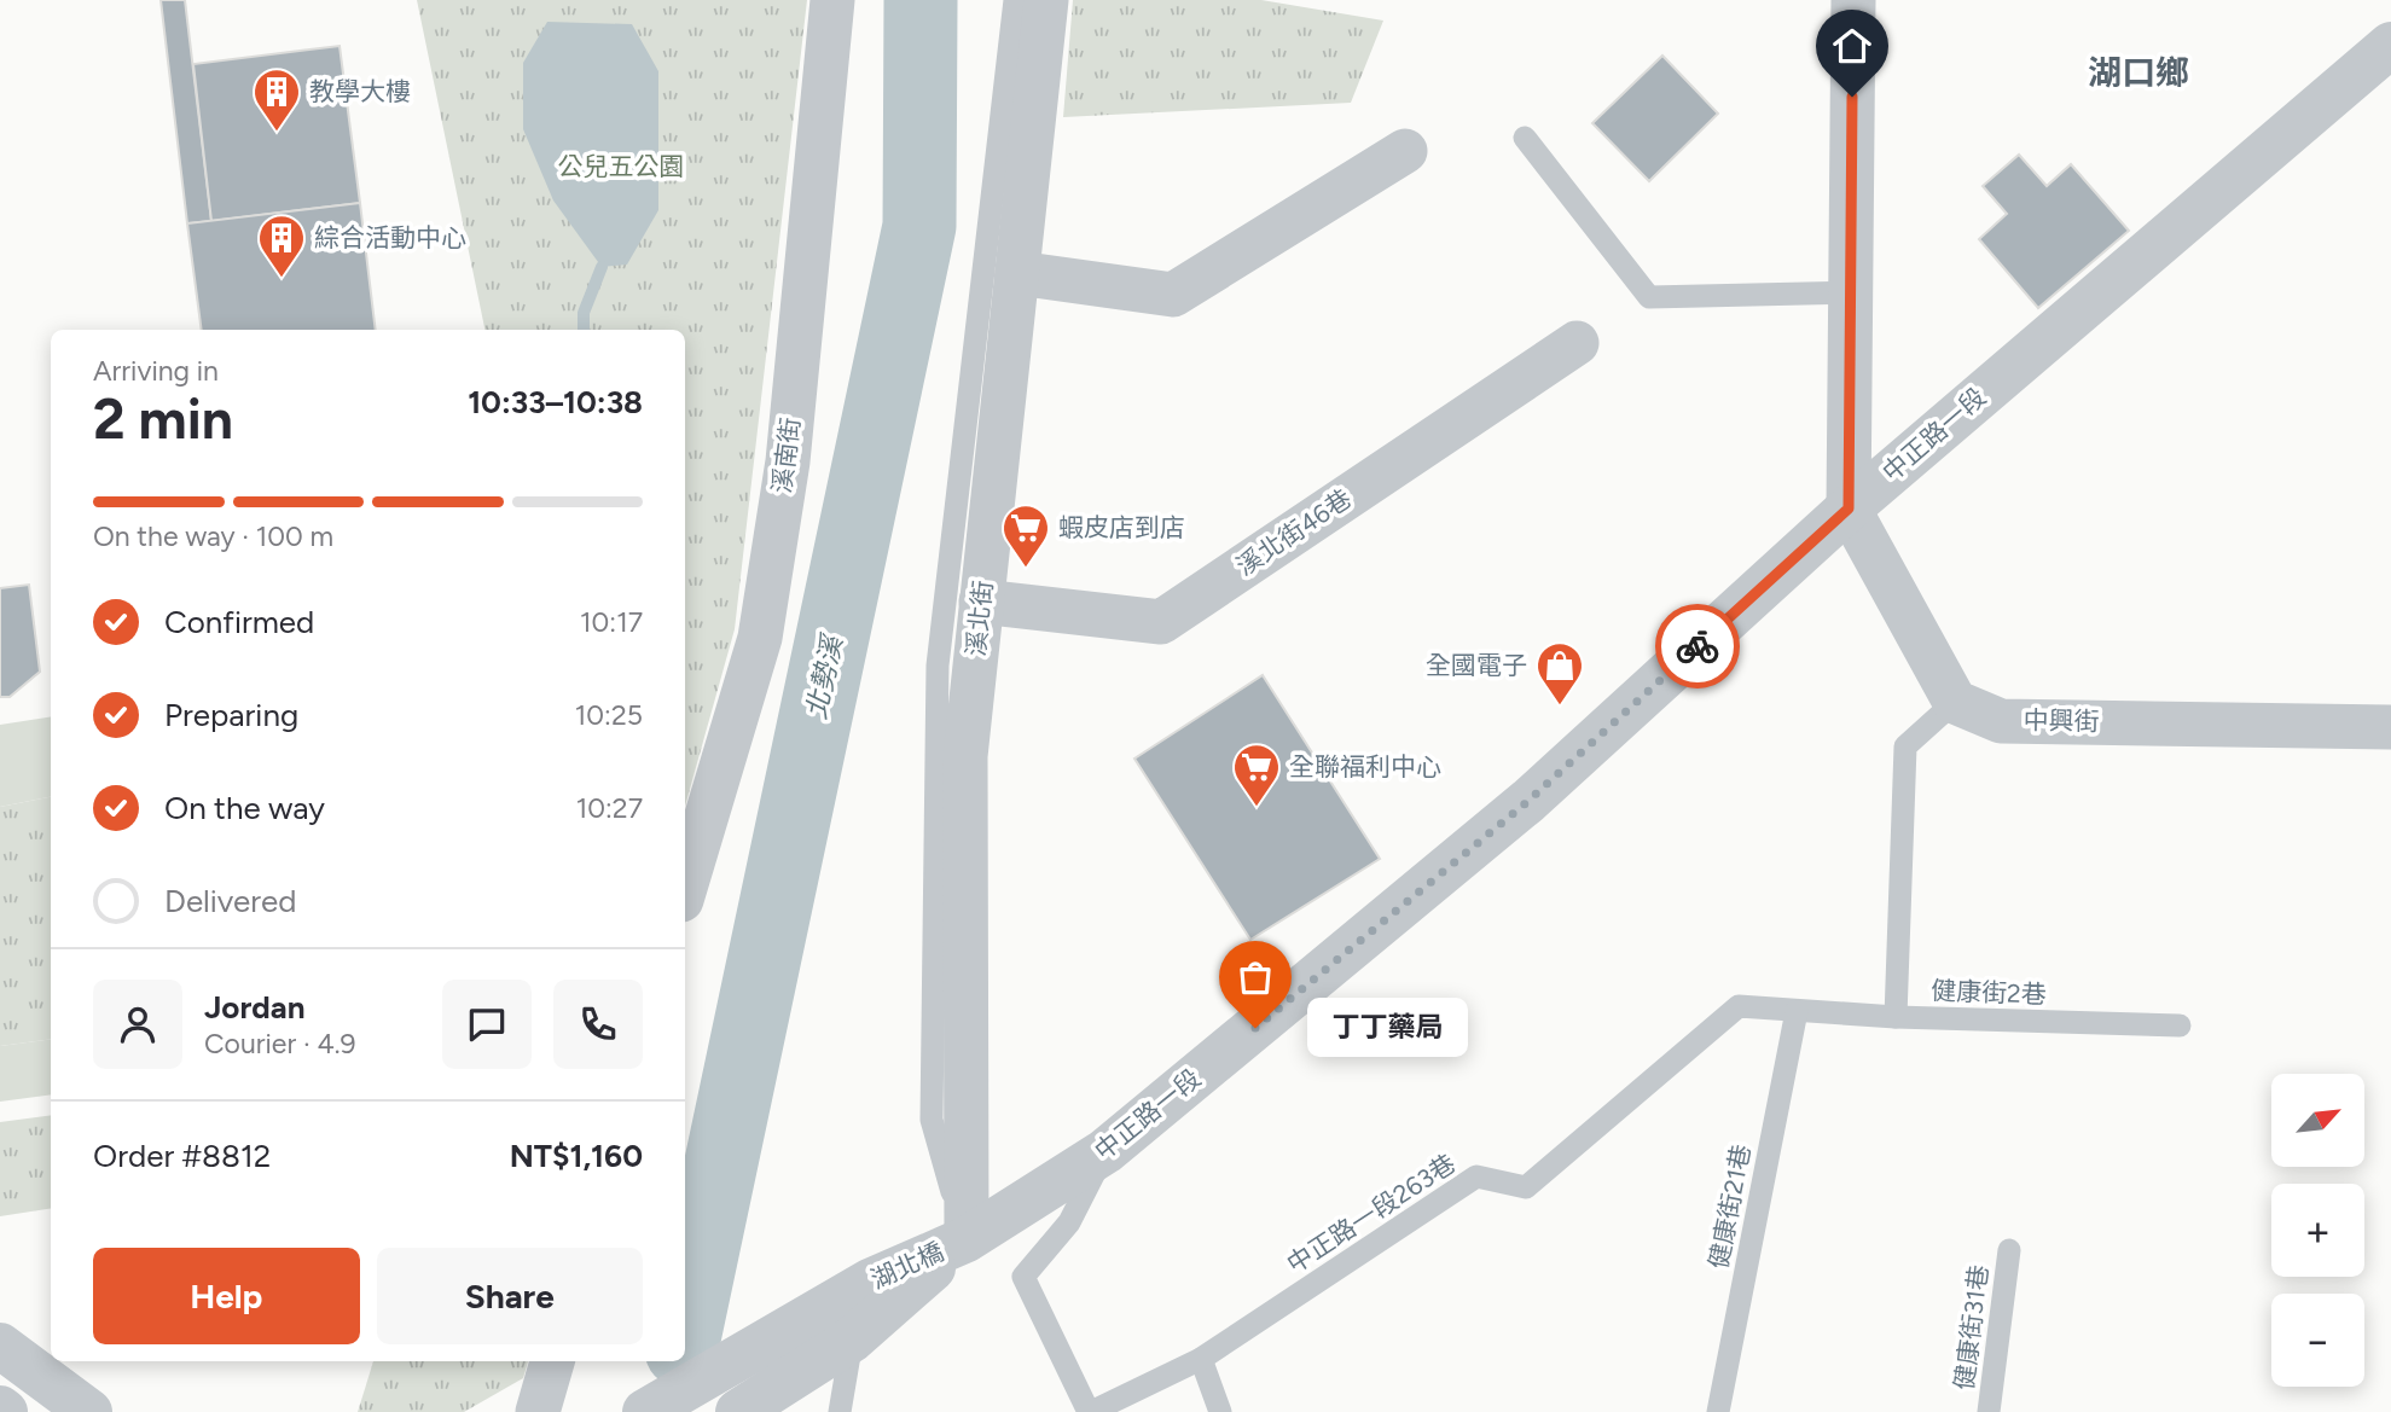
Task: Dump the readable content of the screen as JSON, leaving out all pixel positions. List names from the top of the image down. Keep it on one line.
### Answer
{"streets":{"street":["中正路一段","溪南街","溪北街46巷","溪北街","中興街","湖北橋"],"lane":["健康街2巷","健康街21巷","中正路一段263巷","健康街31巷"]},"crossings":[["中正路一段","溪北街"],["中正路一段","中正路一段263巷"],["中正路一段","湖北橋"],["溪北街46巷","溪北街"],["溪北街","湖北橋"],["健康街2巷","健康街21巷"],["健康街2巷","中正路一段263巷"],["健康街21巷","中正路一段263巷"]],"districts":["湖口鄉"],"water":["北勢溪"],"parks":["公兒五公園"],"places":{"building":["教學大樓","綜合活動中心"],"supermarket":["蝦皮店到店","全聯福利中心"],"shop":["全國電子"],"other":["丁丁藥局"]},"north":"top right","page":{"heading":["2 min","Arriving in","10:33–10:38"],"panel":["Jordan","Courier · 4.9","Order #8812","NT$1,160"],"bar":"On the way · 100 m","list":[["Confirmed","10:17"],["Preparing","10:25"],["On the way","10:27"],"Delivered"],"bubble":"丁丁藥局","map_buttons":["+","−"],"buttons":["Help","Share"]}}
